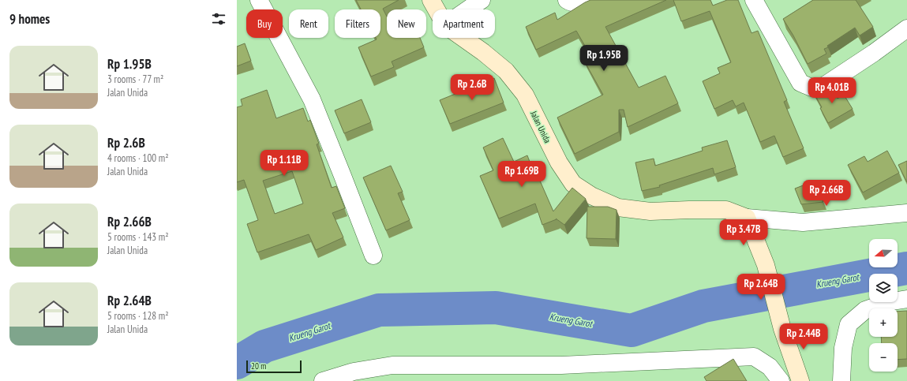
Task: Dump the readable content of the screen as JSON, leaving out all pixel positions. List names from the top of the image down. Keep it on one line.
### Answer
{"streets":{"street":["Jalan Unida"]},"water":["Krueng Garot"],"scale_bar":"20 m","north":"left","page":{"heading":"9 homes","chip":["Buy","Rent","Filters","New","Apartment"],"list":[{"name":"Rp 1.95B","note":"3 rooms · 77 m² · Jalan Unida"},{"name":"Rp 2.6B","note":"4 rooms · 100 m² · Jalan Unida"},{"name":"Rp 2.66B","note":"5 rooms · 143 m² · Jalan Unida"},{"name":"Rp 2.64B","note":"5 rooms · 128 m² · Jalan Unida"}],"price":["Rp 1.95B","Rp 2.6B","Rp 4.01B","Rp 1.11B","Rp 1.69B","Rp 2.66B","Rp 3.47B","Rp 2.64B","Rp 2.44B"],"map_buttons":["+","−"],"scale":"20 m"}}
